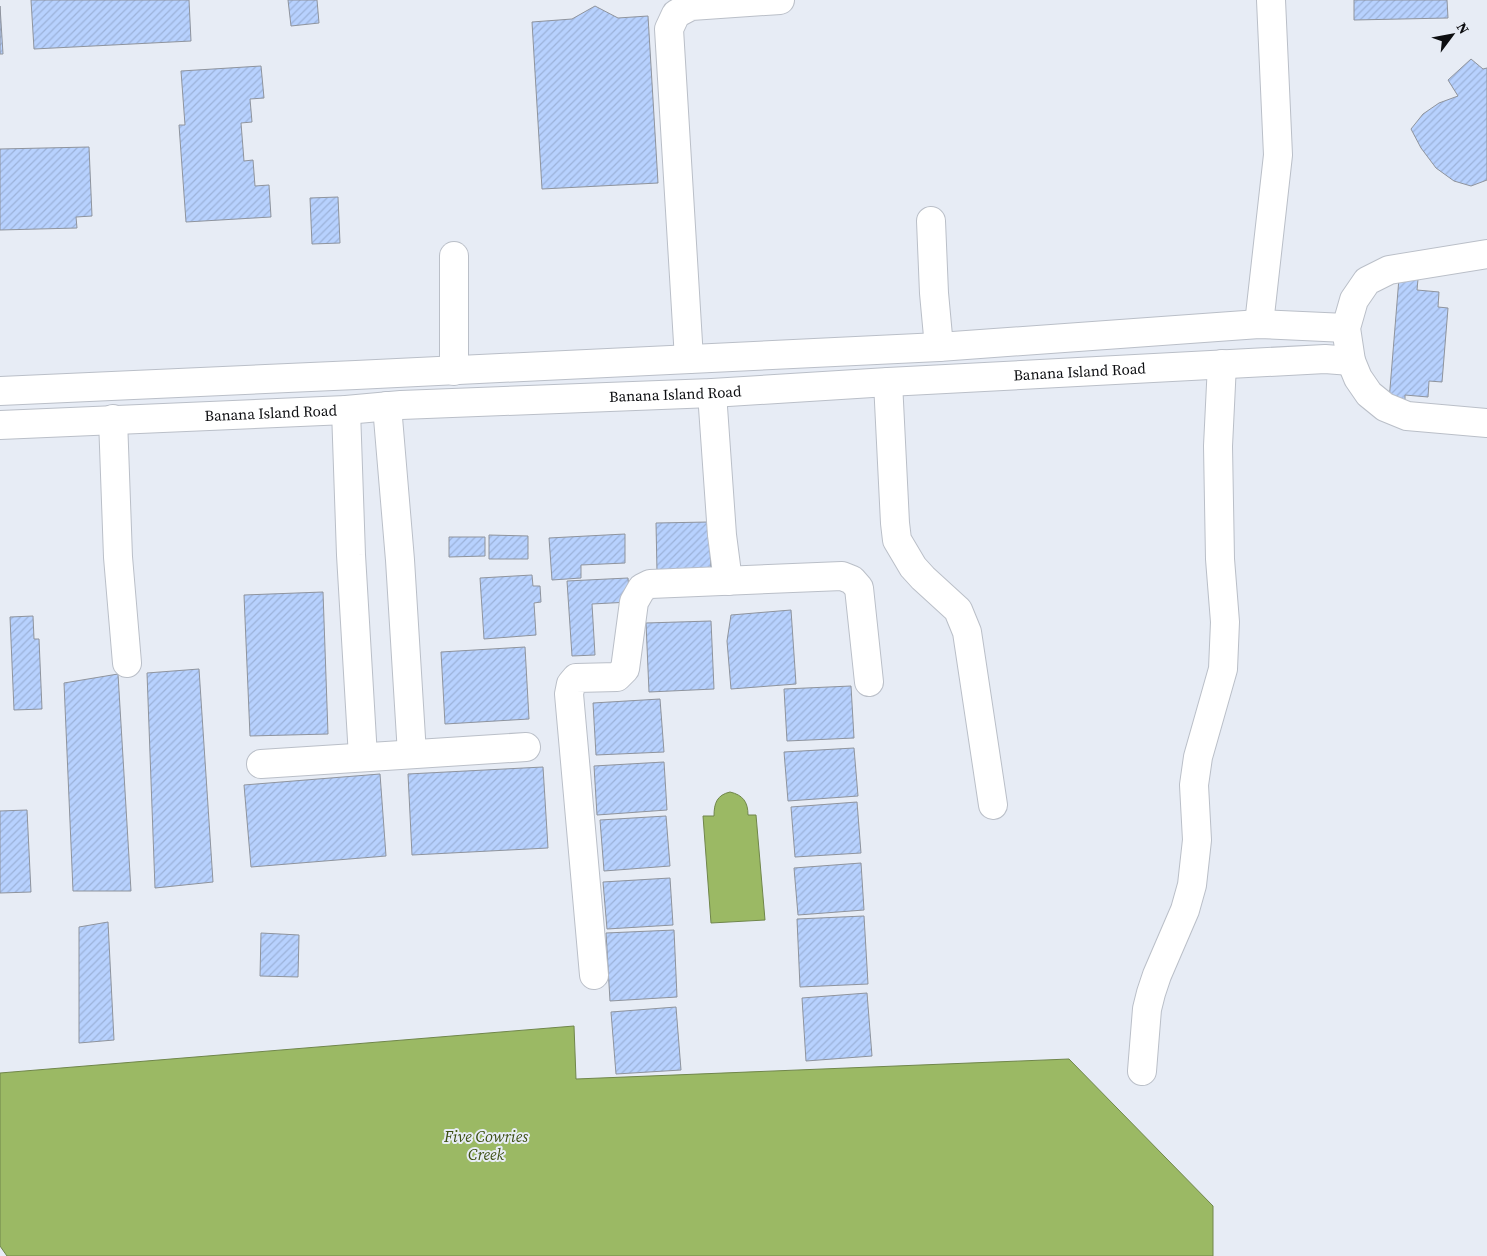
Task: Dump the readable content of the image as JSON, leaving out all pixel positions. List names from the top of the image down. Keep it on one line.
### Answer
{"streets":{"street":["Banana Island Road"]},"water":["Five Cowries Creek"],"north":"top right"}
